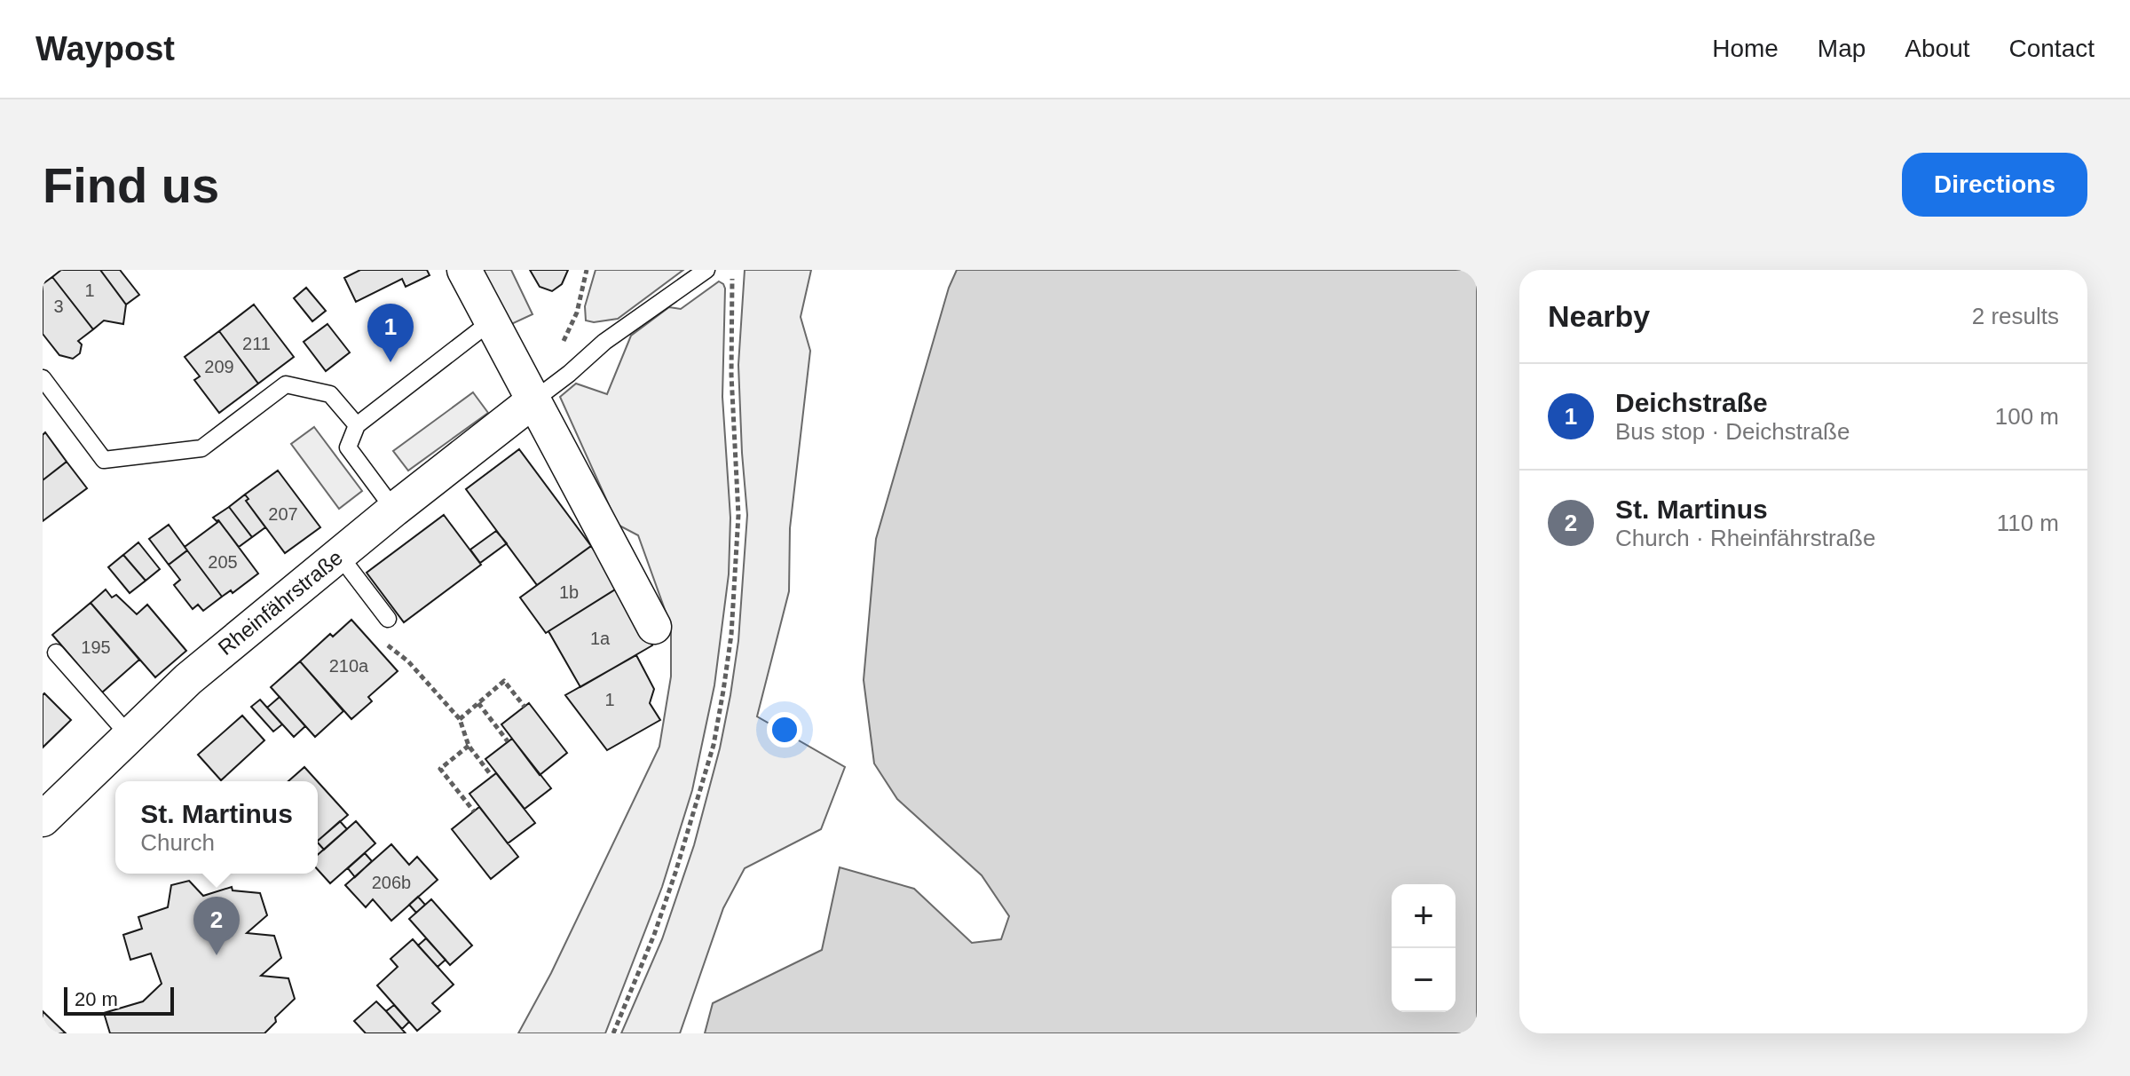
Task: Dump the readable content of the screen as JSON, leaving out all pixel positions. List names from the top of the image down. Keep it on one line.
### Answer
{"streets":{"street":["Rheinfährstraße"]},"house_numbers":["1","3","211","209","207","205","1b","1a","195","210a","1","206b"],"scale_bar":"20 m","page":{"header":"Waypost","nav":["Home","Map","About","Contact"],"buttons":"Directions","title":"Find us","heading":["Nearby","2 results"],"pins":["1","2"],"list":[{"mark":"1","name":"Deichstraße","note":"Bus stop · Deichstraße","value":"100 m"},{"mark":"2","name":"St. Martinus","note":"Church · Rheinfährstraße","value":"110 m"}],"popup":["St. Martinus","Church"],"map_buttons":["+","−"],"scale":"20 m"}}
